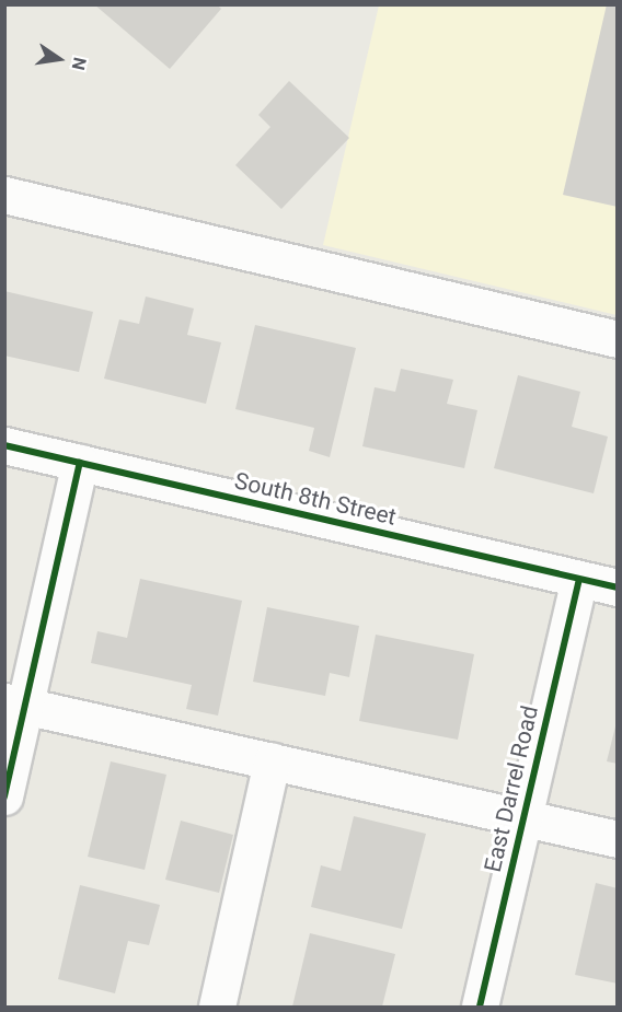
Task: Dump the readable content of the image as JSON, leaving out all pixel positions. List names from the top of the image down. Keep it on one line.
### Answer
{"streets":{"street":["South 8th Street","East Darrel Road"]},"crossings":[["South 8th Street","East Darrel Road"]],"north":"right"}
